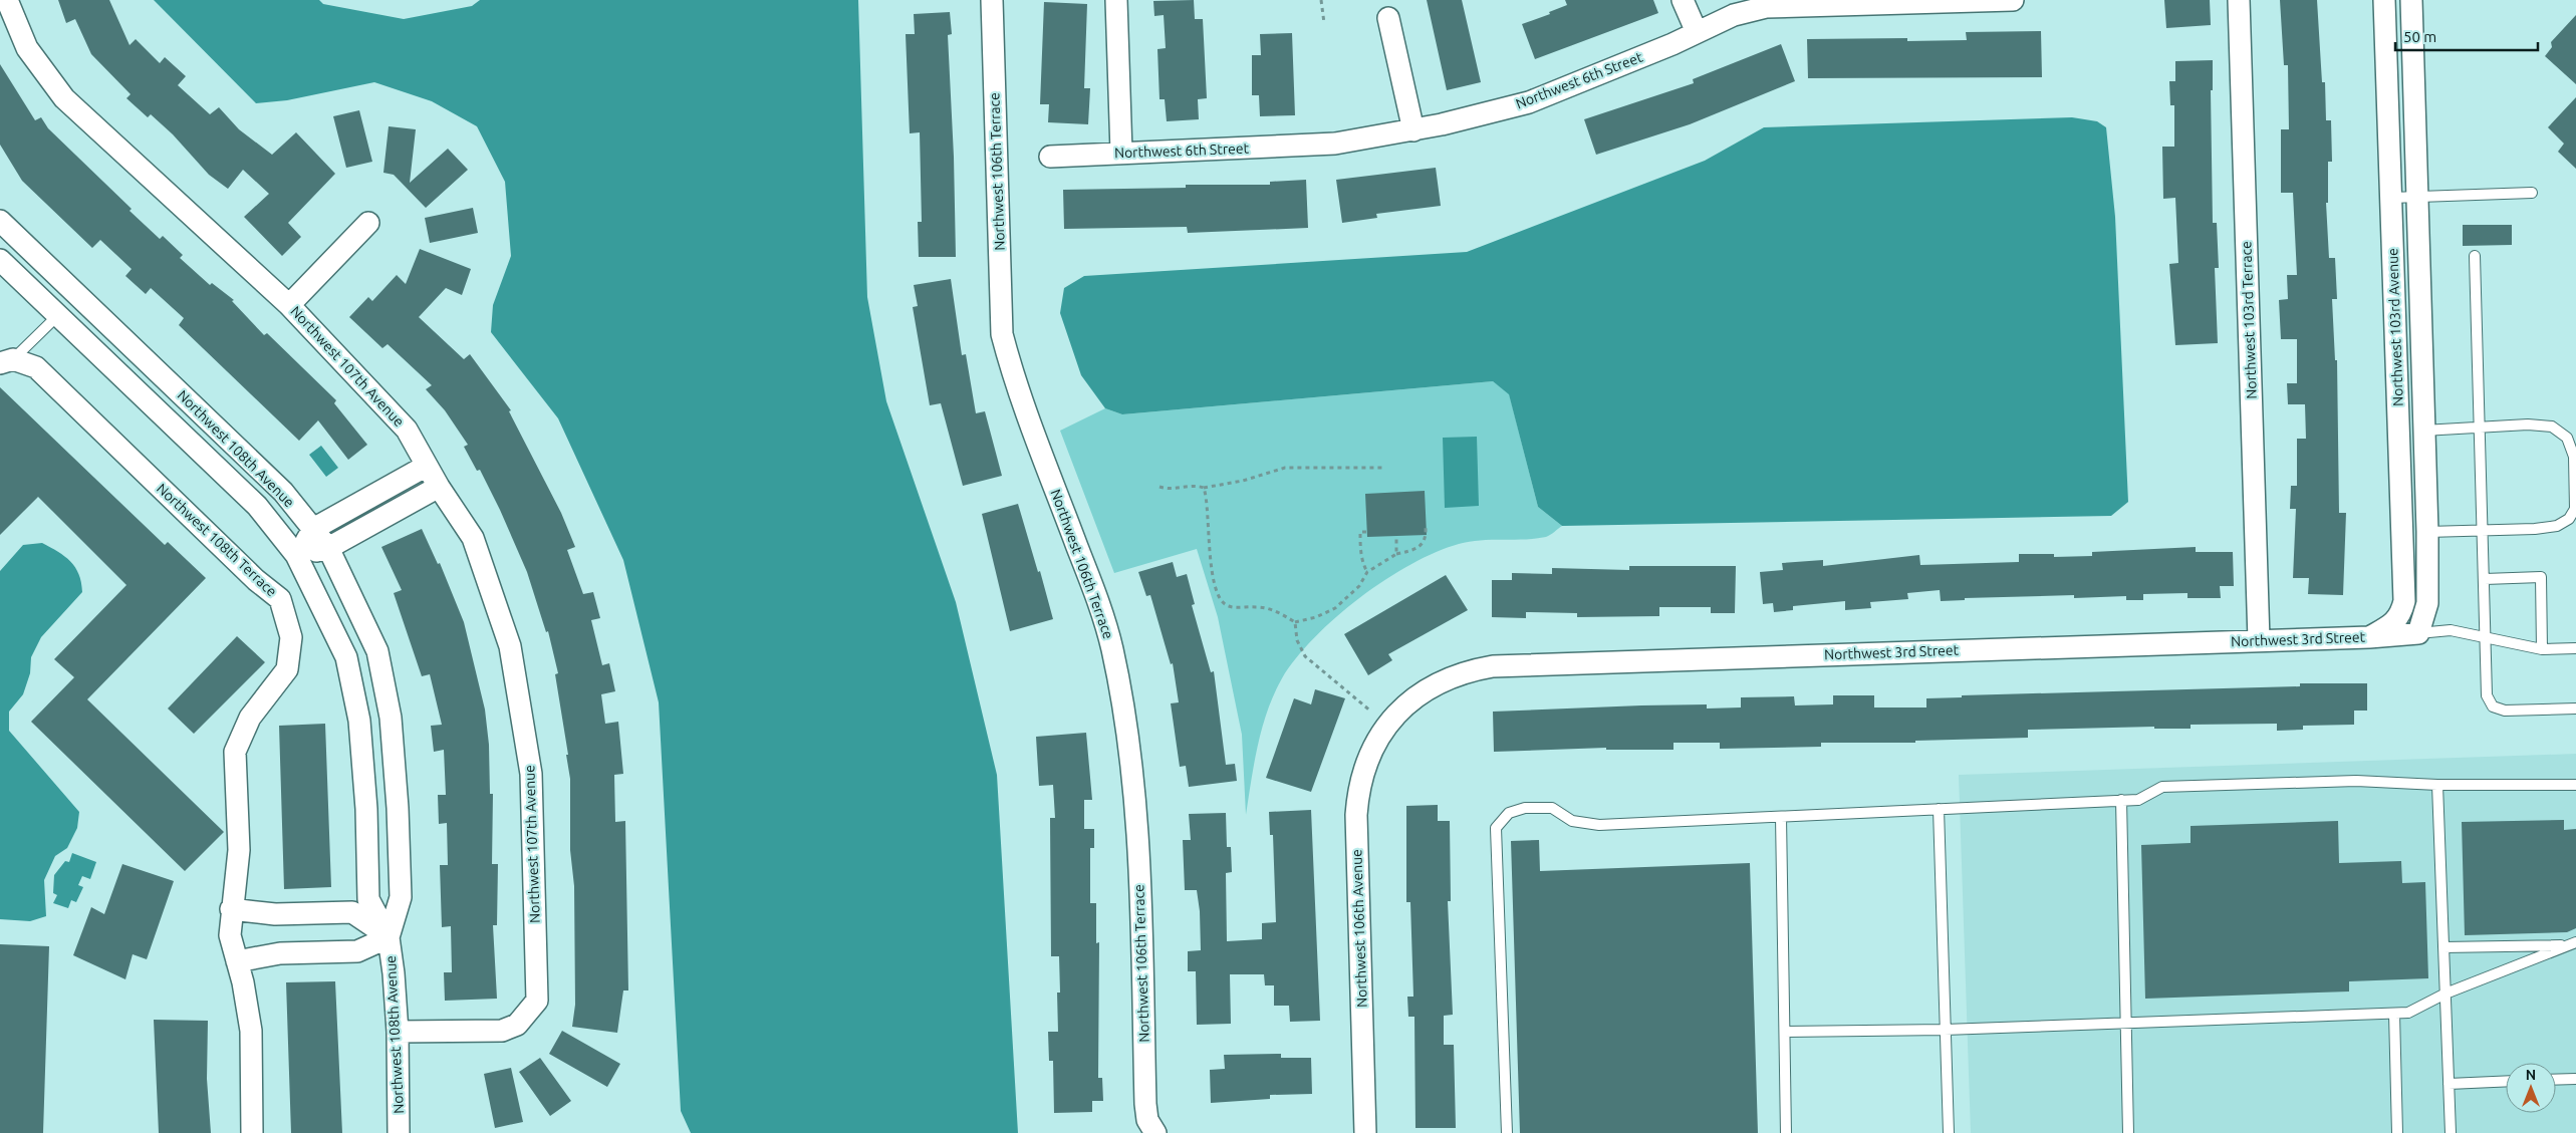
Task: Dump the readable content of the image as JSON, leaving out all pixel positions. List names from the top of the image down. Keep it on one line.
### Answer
{"streets":{"street":["Northwest 6th Street","Northwest 106th Terrace","Northwest 103rd Terrace","Northwest 103rd Avenue","Northwest 107th Avenue","Northwest 108th Avenue","Northwest 108th Terrace","Northwest 3rd Street","Northwest 106th Avenue"]},"crossings":[["Northwest 103rd Terrace","Northwest 3rd Street"],["Northwest 103rd Avenue","Northwest 3rd Street"],["Northwest 107th Avenue","Northwest 108th Avenue"],["Northwest 3rd Street","Northwest 106th Avenue"]],"scale_bar":"50 m","north":"top"}
